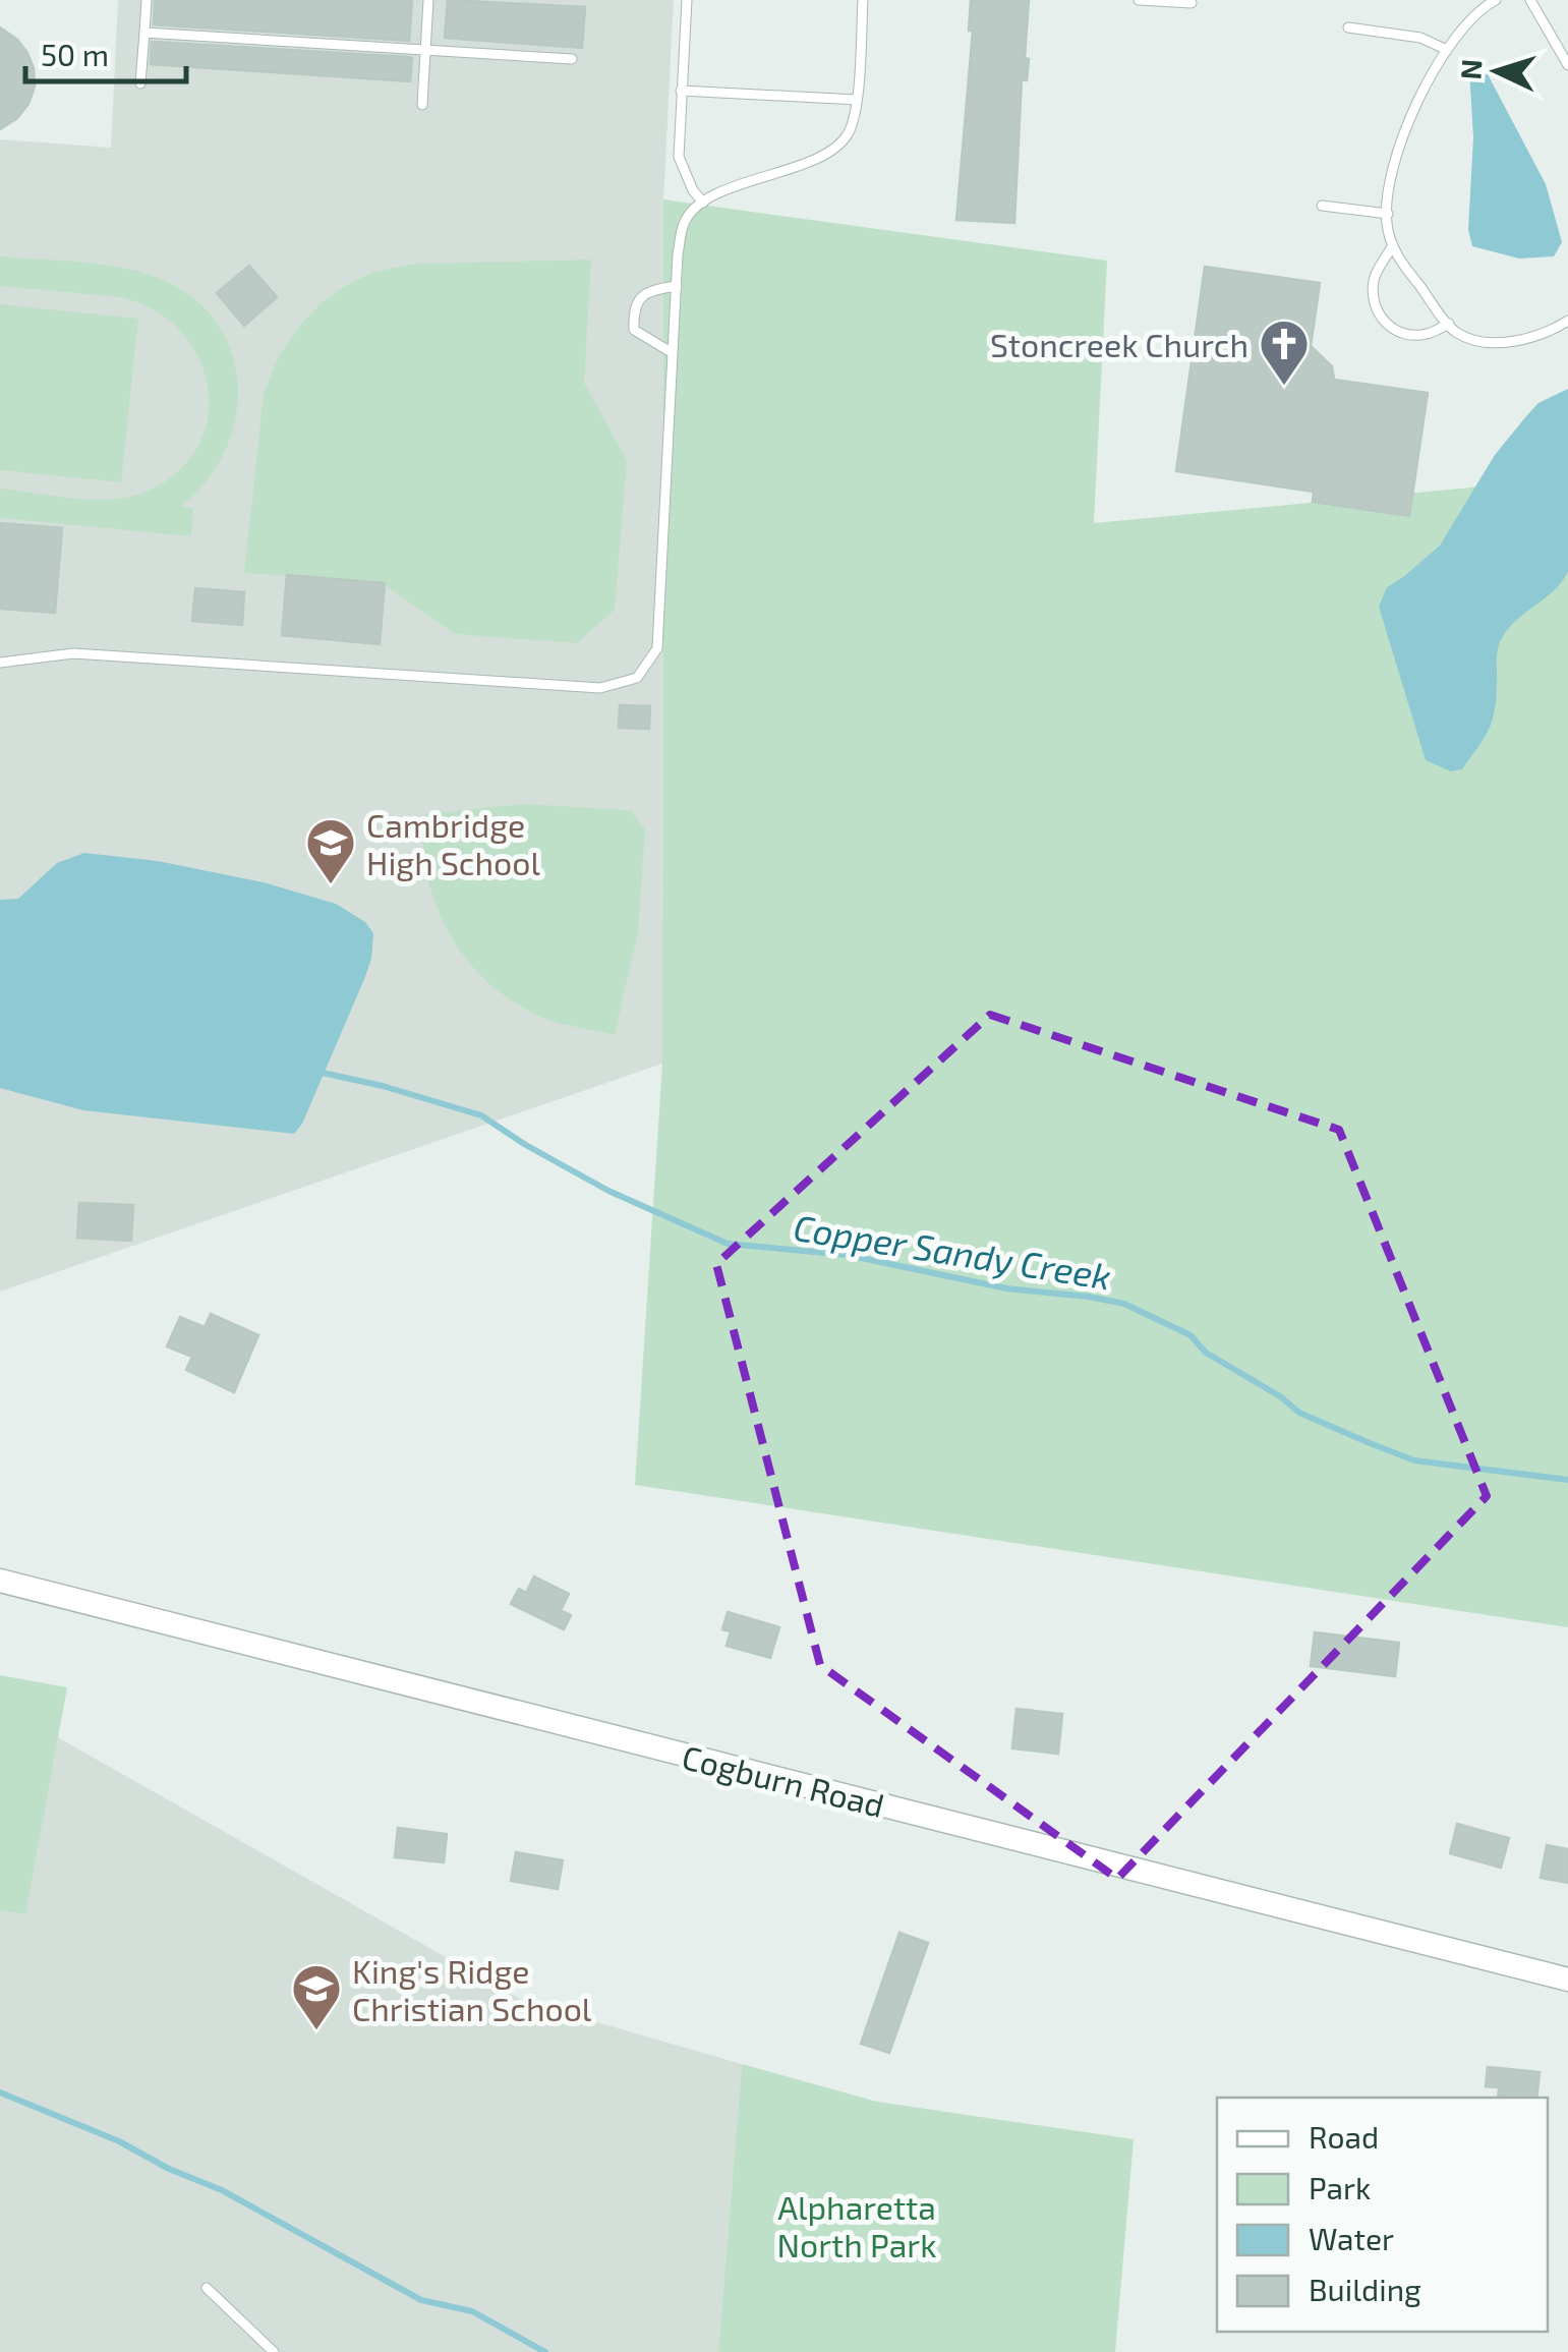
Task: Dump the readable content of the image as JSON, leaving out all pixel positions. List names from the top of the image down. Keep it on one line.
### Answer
{"streets":{"street":["Cogburn Road"]},"water":["Copper Sandy Creek"],"parks":["Alpharetta North Park"],"places":{"church":["Stoncreek Church"],"school or university":["Cambridge High School","King's Ridge Christian School"]},"legend":["Road","Park","Water","Building"],"scale_bar":"50 m","north":"left"}
